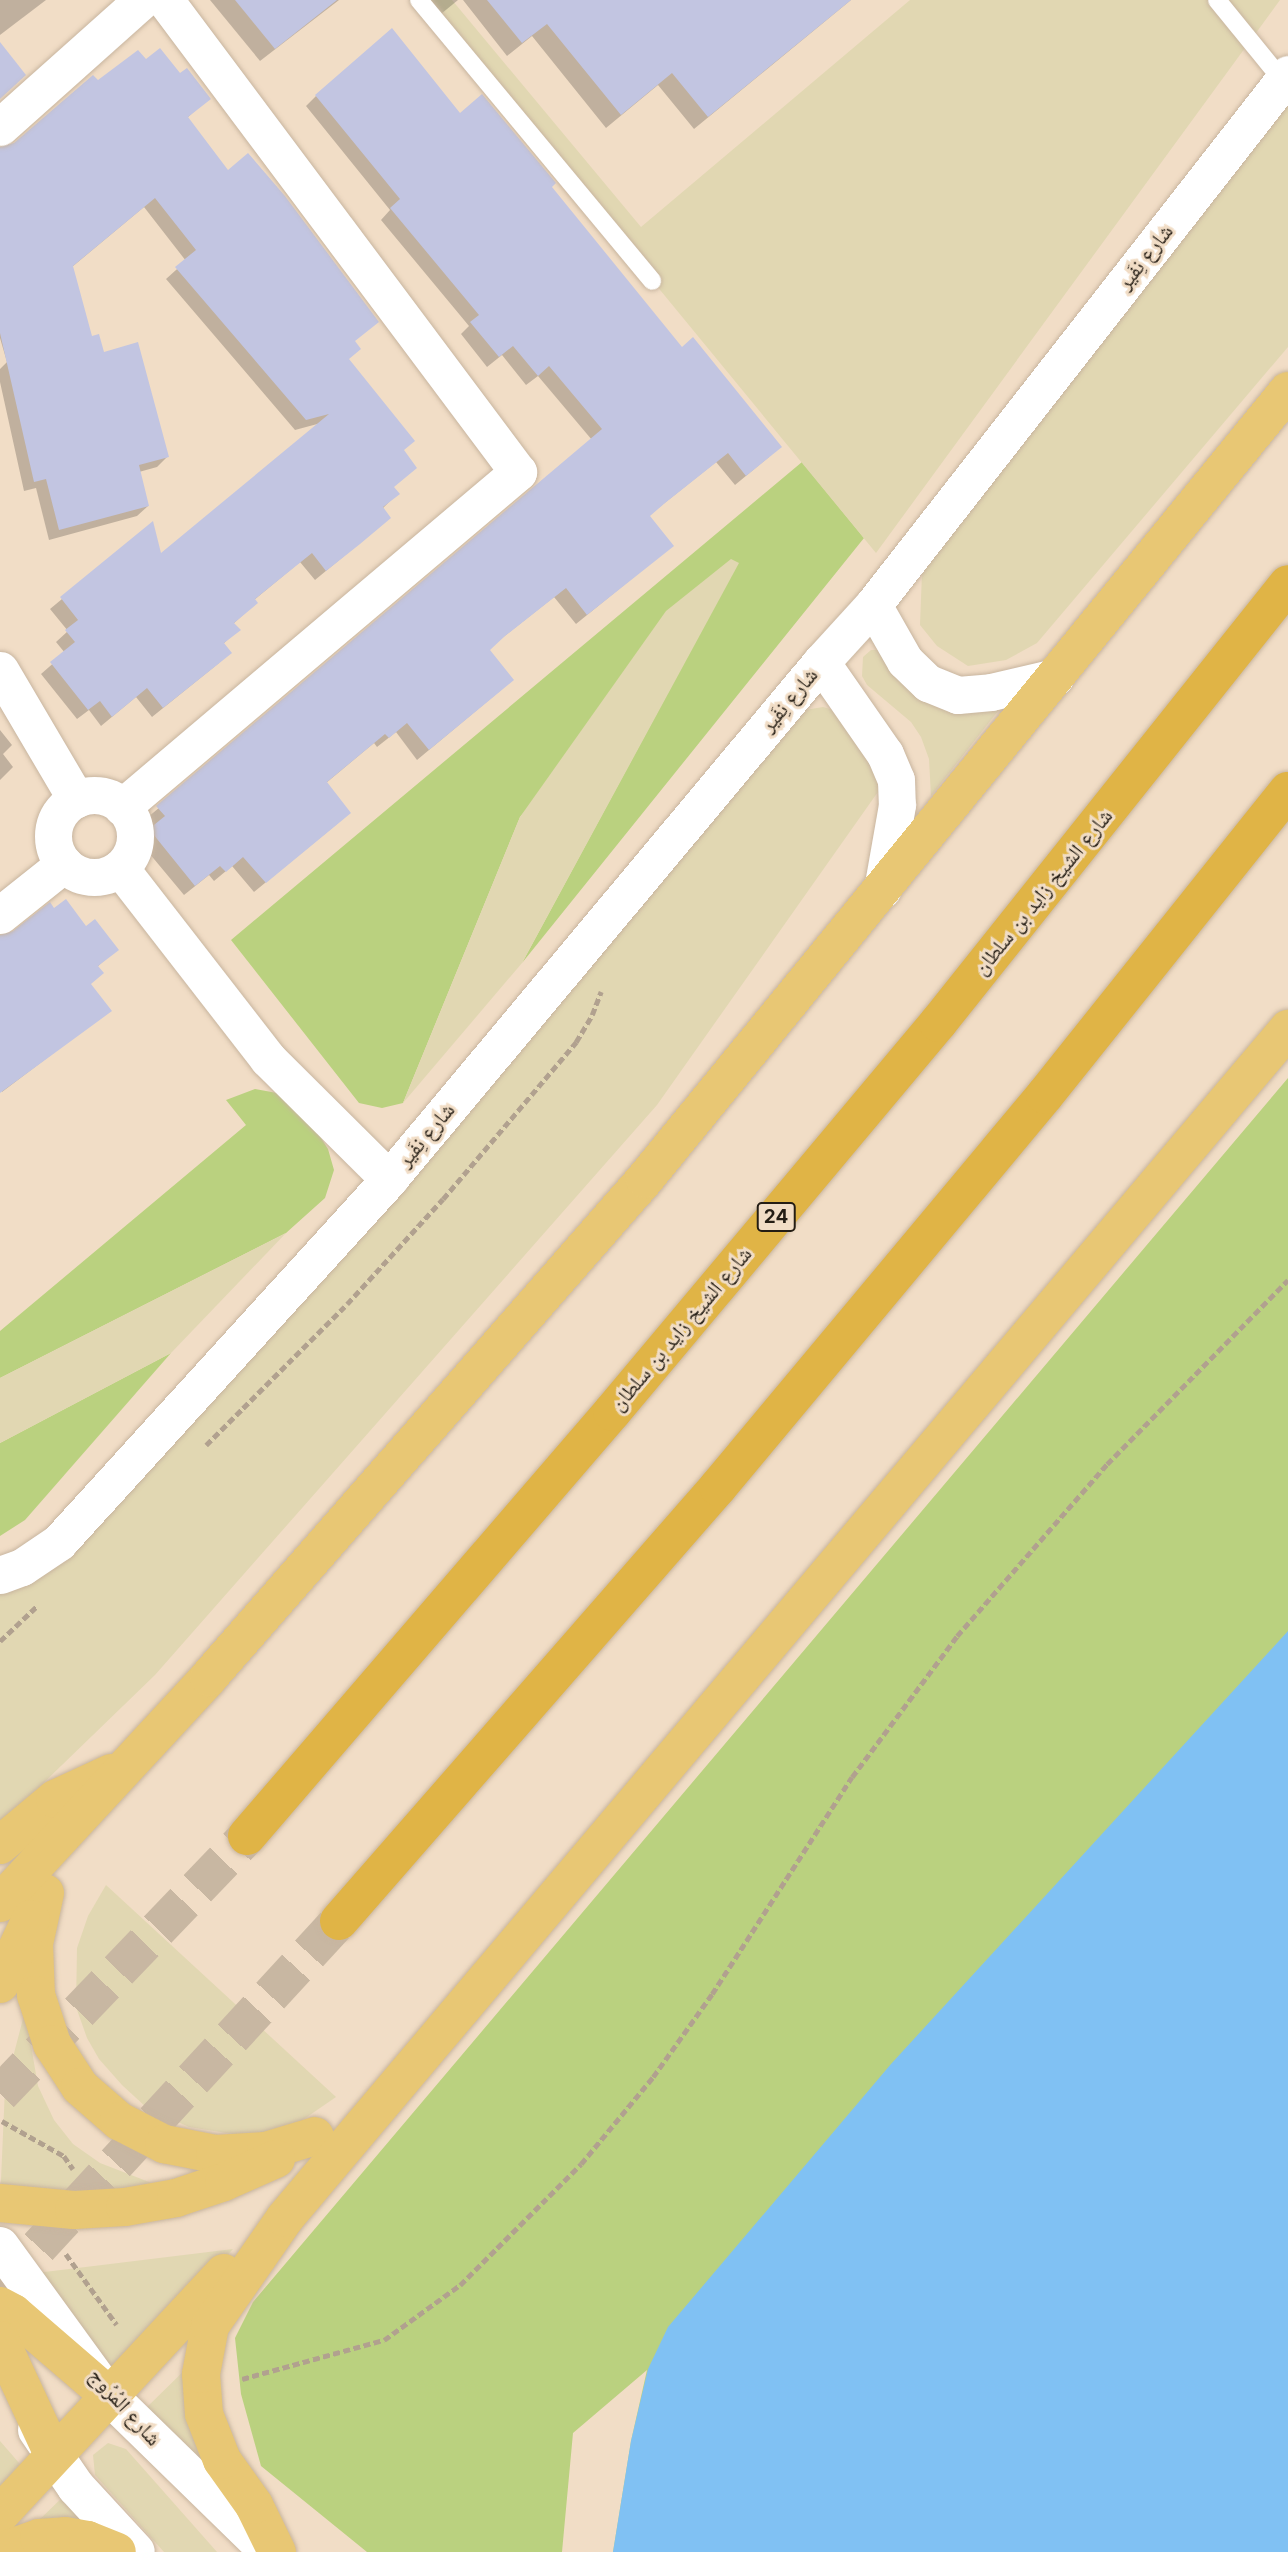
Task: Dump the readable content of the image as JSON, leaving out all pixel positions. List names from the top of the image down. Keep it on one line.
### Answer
{"streets":{"highway":["شارع الشيخ زايد بن سلطان","24"],"street":["شارع نِفَير","شارع المُرُوج"]}}
